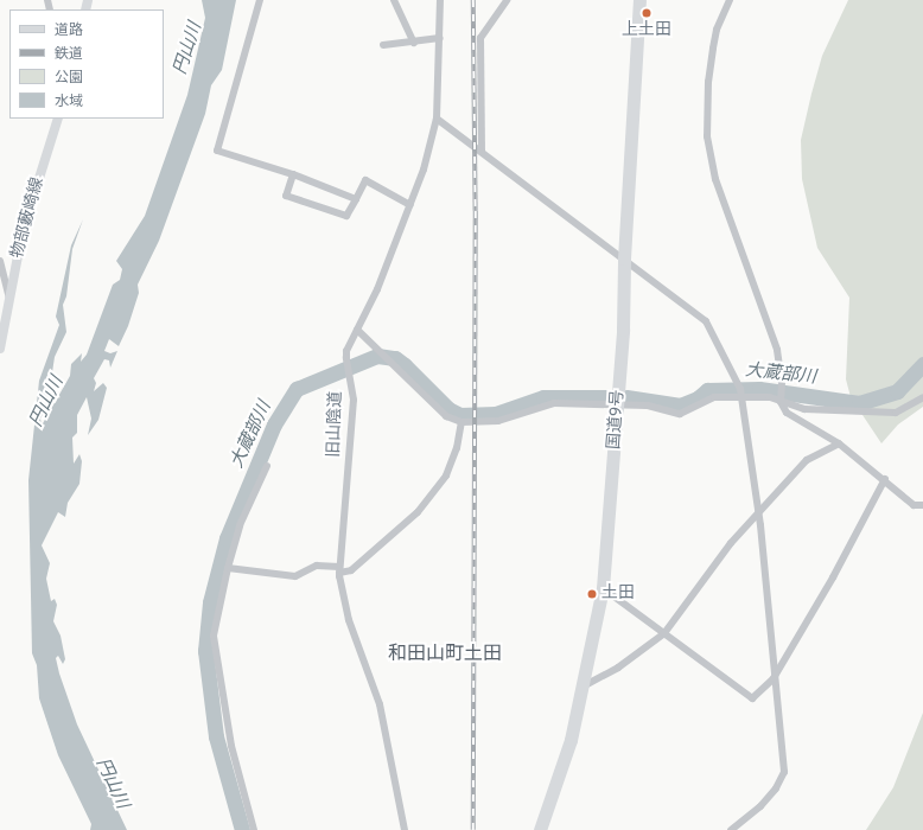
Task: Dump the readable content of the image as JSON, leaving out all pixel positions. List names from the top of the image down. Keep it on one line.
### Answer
{"streets":{"highway":["国道9号"],"main road":["物部藪崎線"],"street":["旧山陰道"]},"districts":["和田山町土田"],"water":["円山川","大蔵部川"],"places":["上土田","土田"],"legend":["道路","鉄道","公園","水域"]}
